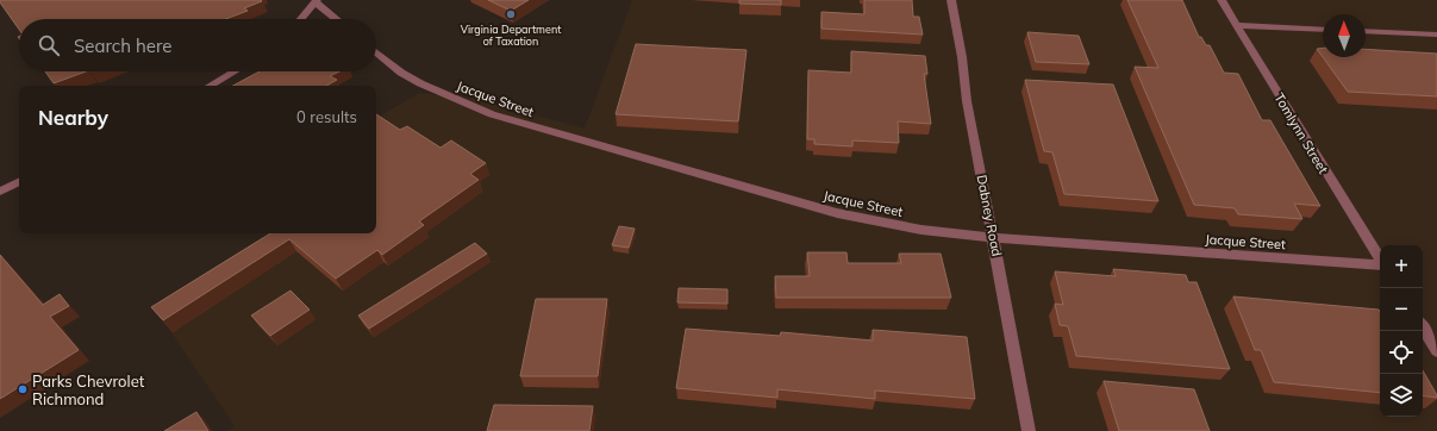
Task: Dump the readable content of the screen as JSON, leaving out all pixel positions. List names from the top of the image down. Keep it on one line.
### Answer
{"streets":{"street":["Jacque Street","Tomlynn Street","Dabney Road"]},"crossings":[["Jacque Street","Dabney Road"]],"places":["Virginia Department of Taxation","Parks Chevrolet Richmond"],"north":"top","page":{"search":"Search here","heading":["Nearby","0 results"],"map_buttons":["+","−"]}}
